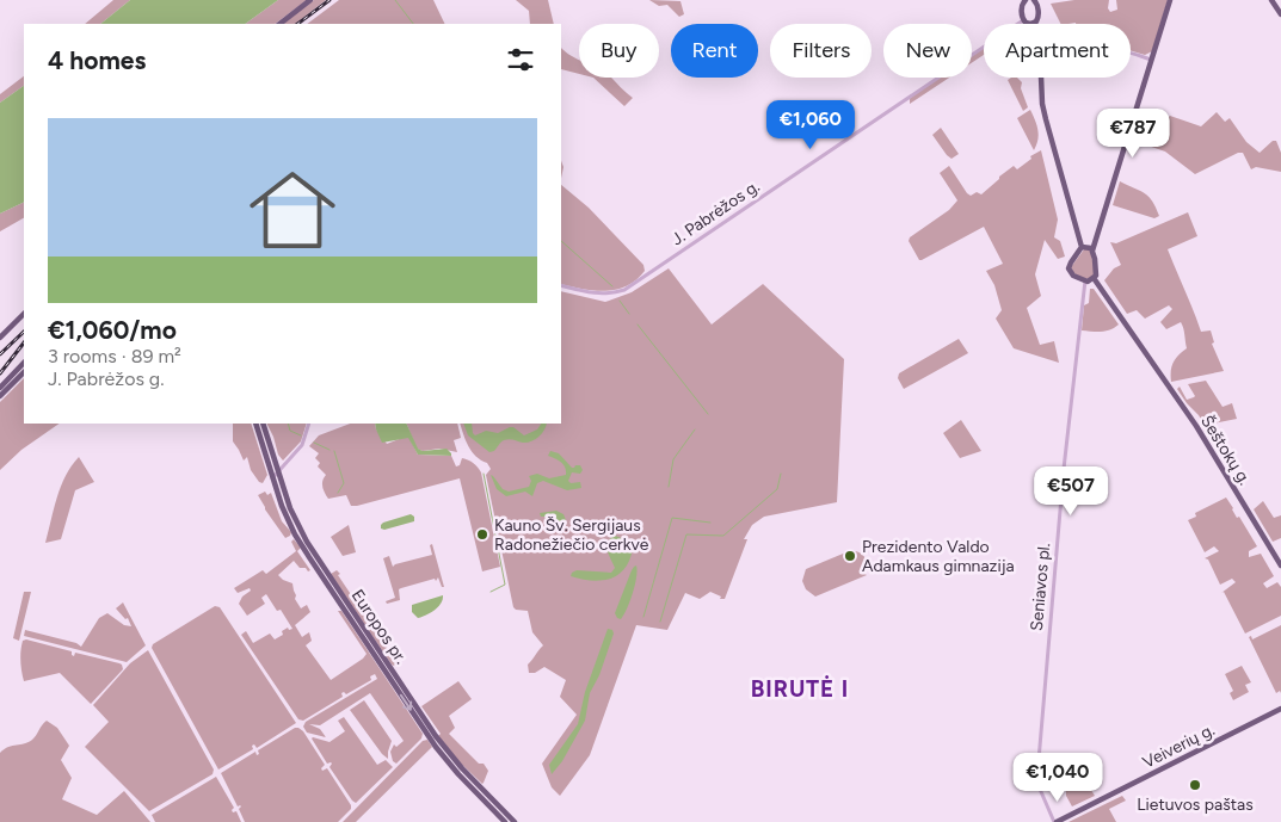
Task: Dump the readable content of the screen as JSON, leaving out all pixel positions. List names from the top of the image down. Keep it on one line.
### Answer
{"streets":{"main road":["Šeštokų g.","Europos pr.","Veiverių g."],"street":["J. Pabrėžos g.","Seniavos pl."]},"crossings":[["Seniavos pl.","Veiverių g."]],"districts":["BIRUTĖ I"],"places":["Kauno Šv. Sergijaus Radonežiečio cerkvė","Prezidento Valdo Adamkaus gimnazija","Lietuvos paštas"],"page":{"chip":["Buy","Rent","Filters","New","Apartment"],"heading":"4 homes","list":[{"name":"€1,060/mo","note":"3 rooms · 89 m² · J. Pabrėžos g."}],"price":["€1,060","€787","€507","€1,040"]}}
